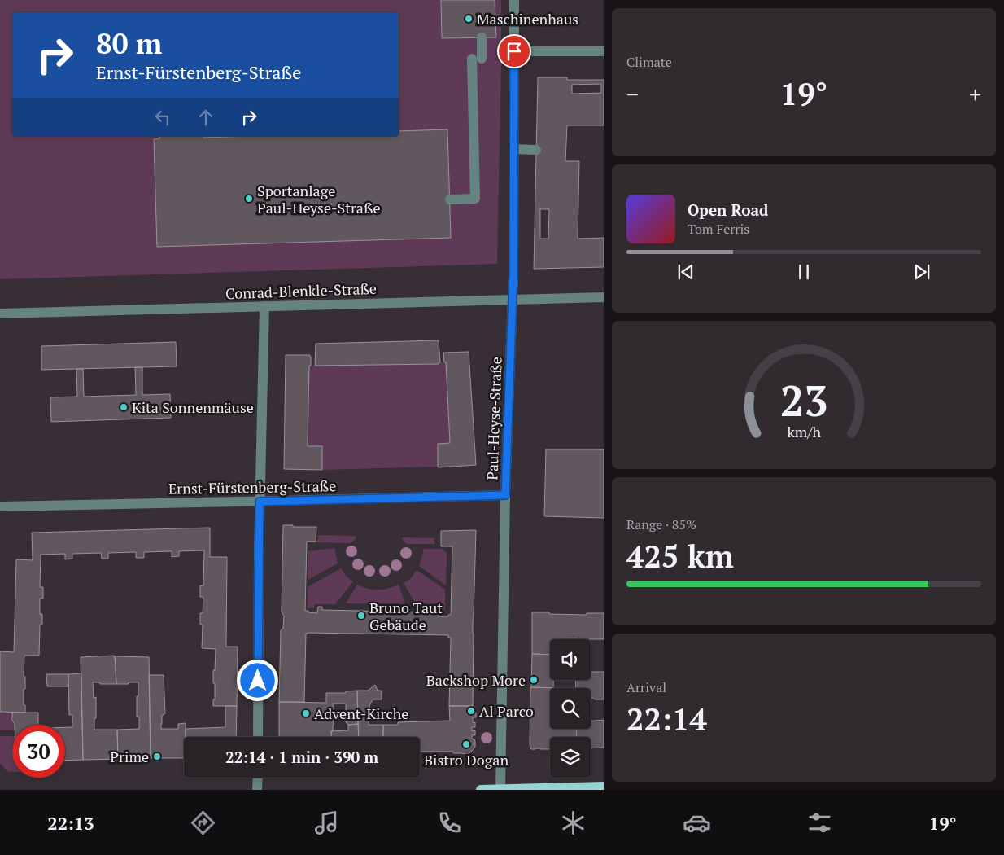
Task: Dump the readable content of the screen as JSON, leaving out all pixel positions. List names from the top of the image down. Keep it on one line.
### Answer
{"streets":{"street":["Conrad-Blenkle-Straße","Paul-Heyse-Straße","Ernst-Fürstenberg-Straße"]},"crossings":[["Conrad-Blenkle-Straße","Paul-Heyse-Straße"],["Paul-Heyse-Straße","Ernst-Fürstenberg-Straße"]],"places":["Maschinenhaus","Sportanlage Paul-Heyse-Straße","Kita Sonnenmäuse","Bruno Taut Gebäude","Backshop More","Al Parco","Advent-Kirche","Bistro Dogan","Prime"],"page":{"tile":["Climate",["Range · 85%","425 km"],["Arrival","22:14"]],"turn":["80 m","Ernst-Fürstenberg-Straße"],"heat":["−","19°","+"],"song":["Open Road","Tom Ferris"],"limit":"30","trip":"22:14 · 1 min · 390 m","tabs":["22:13","19°"],"gauge":["23","km/h"]}}
